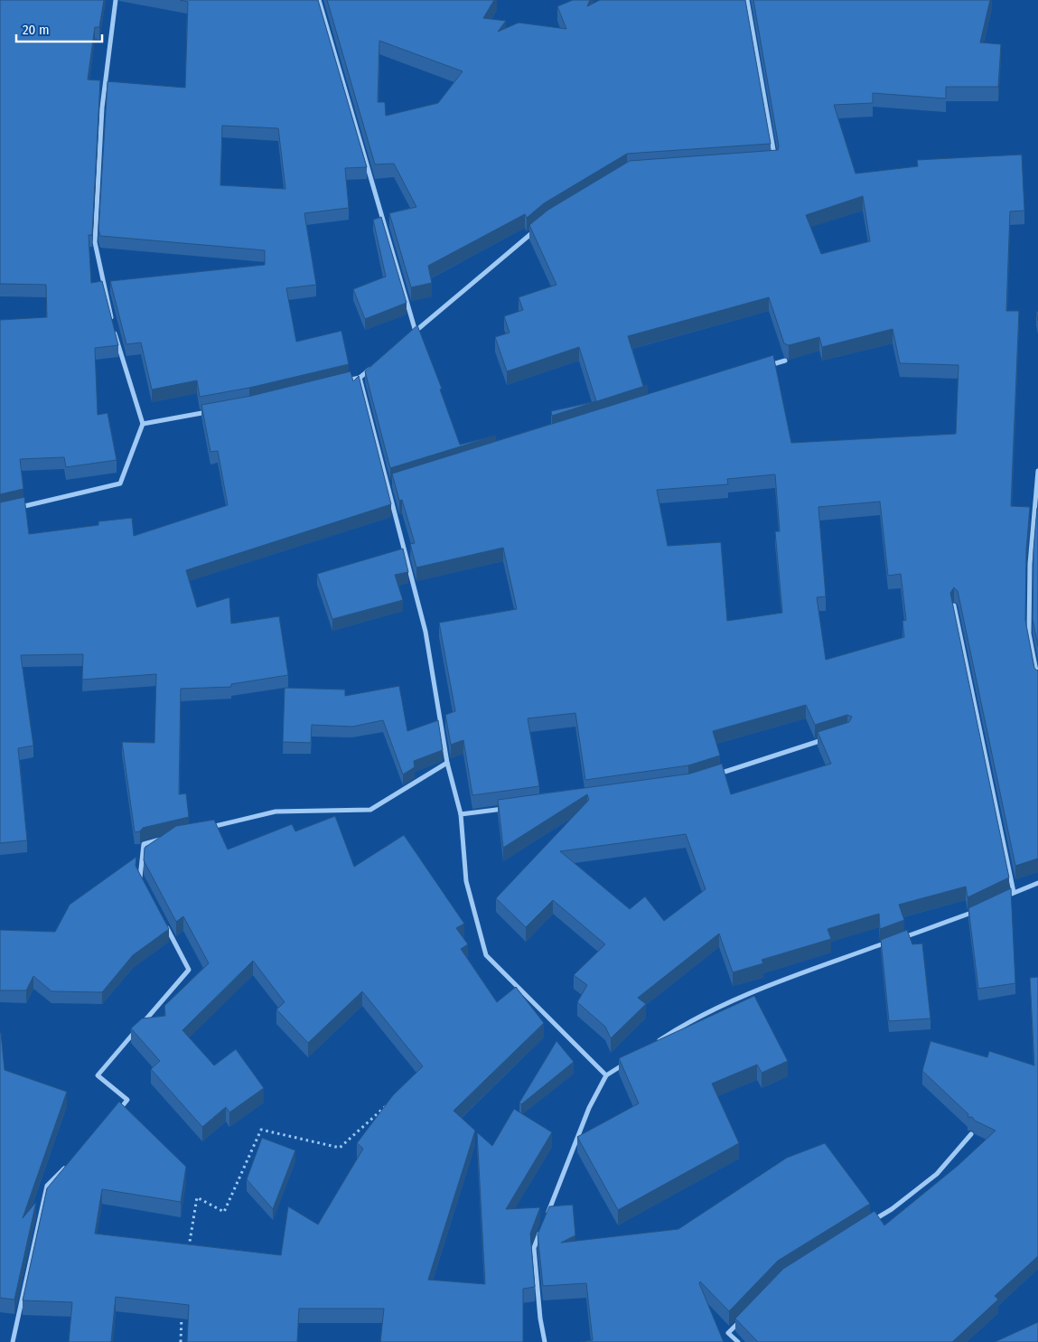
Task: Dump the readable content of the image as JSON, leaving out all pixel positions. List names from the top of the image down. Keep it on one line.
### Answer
{"scale_bar":"20 m"}
